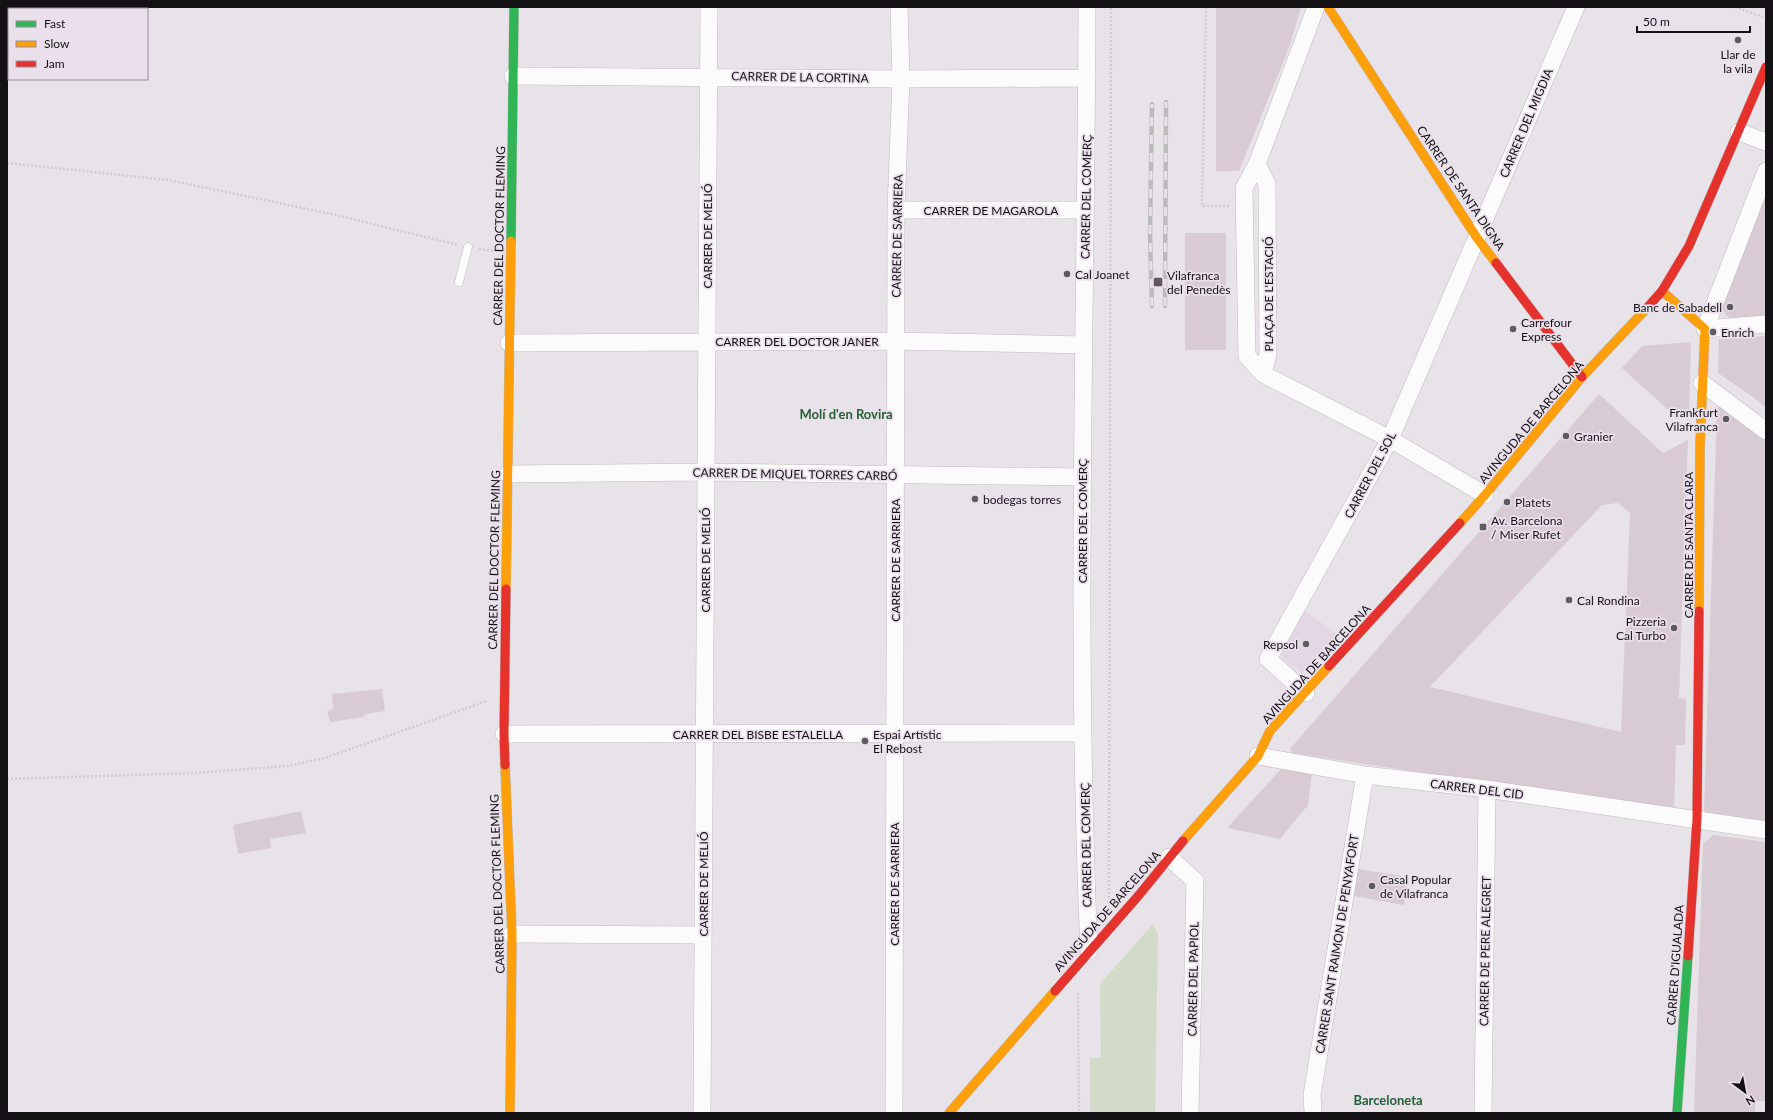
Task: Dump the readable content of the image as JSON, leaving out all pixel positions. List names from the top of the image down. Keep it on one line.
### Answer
{"streets":{"street":["CARRER DE LA CORTINA","CARRER DEL MIGDIA","CARRER DE SANTA DIGNA","CARRER DEL COMERÇ","CARRER DE MAGAROLA","CARRER DEL DOCTOR FLEMING","CARRER DE MELIÓ","CARRER DE SARRIERA","PLAÇA DE L'ESTACIÓ","CARRER DEL DOCTOR JANER","AVINGUDA DE BARCELONA","CARRER DE MIQUEL TORRES CARBÓ","CARRER DEL SOL","CARRER DE SANTA CLARA","CARRER DEL BISBE ESTALELLA","CARRER DEL CID","CARRER SANT RAIMON DE PENYAFORT","CARRER DE PERE ALEGRET","CARRER D'IGUALADA","CARRER DEL PAPIOL"]},"crossings":[["CARRER DE LA CORTINA","CARRER DEL COMERÇ"],["CARRER DE LA CORTINA","CARRER DEL DOCTOR FLEMING"],["CARRER DE LA CORTINA","CARRER DE MELIÓ"],["CARRER DE LA CORTINA","CARRER DE SARRIERA"],["CARRER DEL MIGDIA","CARRER DE SANTA DIGNA"],["CARRER DEL MIGDIA","CARRER DEL SOL"],["CARRER DE SANTA DIGNA","AVINGUDA DE BARCELONA"],["CARRER DE SANTA DIGNA","CARRER DEL SOL"],["CARRER DEL COMERÇ","CARRER DE MAGAROLA"],["CARRER DEL COMERÇ","CARRER DEL DOCTOR JANER"],["CARRER DEL COMERÇ","AVINGUDA DE BARCELONA"],["CARRER DEL COMERÇ","CARRER DE MIQUEL TORRES CARBÓ"],["CARRER DEL COMERÇ","CARRER DEL BISBE ESTALELLA"],["CARRER DE MAGAROLA","CARRER DE SARRIERA"],["CARRER DEL DOCTOR FLEMING","CARRER DEL DOCTOR JANER"],["CARRER DEL DOCTOR FLEMING","CARRER DE MIQUEL TORRES CARBÓ"],["CARRER DEL DOCTOR FLEMING","CARRER DEL BISBE ESTALELLA"],["CARRER DE MELIÓ","CARRER DEL DOCTOR JANER"],["CARRER DE MELIÓ","CARRER DE MIQUEL TORRES CARBÓ"],["CARRER DE MELIÓ","CARRER DEL BISBE ESTALELLA"],["CARRER DE SARRIERA","CARRER DEL DOCTOR JANER"],["CARRER DE SARRIERA","CARRER DE MIQUEL TORRES CARBÓ"],["CARRER DE SARRIERA","CARRER DEL BISBE ESTALELLA"],["AVINGUDA DE BARCELONA","CARRER DEL SOL"],["AVINGUDA DE BARCELONA","CARRER DEL CID"],["AVINGUDA DE BARCELONA","CARRER DEL PAPIOL"],["CARRER DE SANTA CLARA","CARRER DEL CID"],["CARRER DE SANTA CLARA","CARRER D'IGUALADA"],["CARRER DEL CID","CARRER SANT RAIMON DE PENYAFORT"],["CARRER DEL CID","CARRER DE PERE ALEGRET"],["CARRER DEL CID","CARRER D'IGUALADA"]],"districts":["Molí d'en Rovira","Barceloneta"],"places":{"other":["Llar de la vila","Cal Joanet","Banc de Sabadell","Carrefour Express","Enrich","Frankfurt Vilafranca","Granier","bodegas torres","Platets","Cal Rondina","Pizzeria Cal Turbo","Repsol","Espai Artístic El Rebost","Casal Popular de Vilafranca"],"transit":["Vilafranca del Penedès","Av. Barcelona / Miser Rufet"]},"legend":["Fast","Slow","Jam"],"scale_bar":"50 m","north":"bottom right"}
